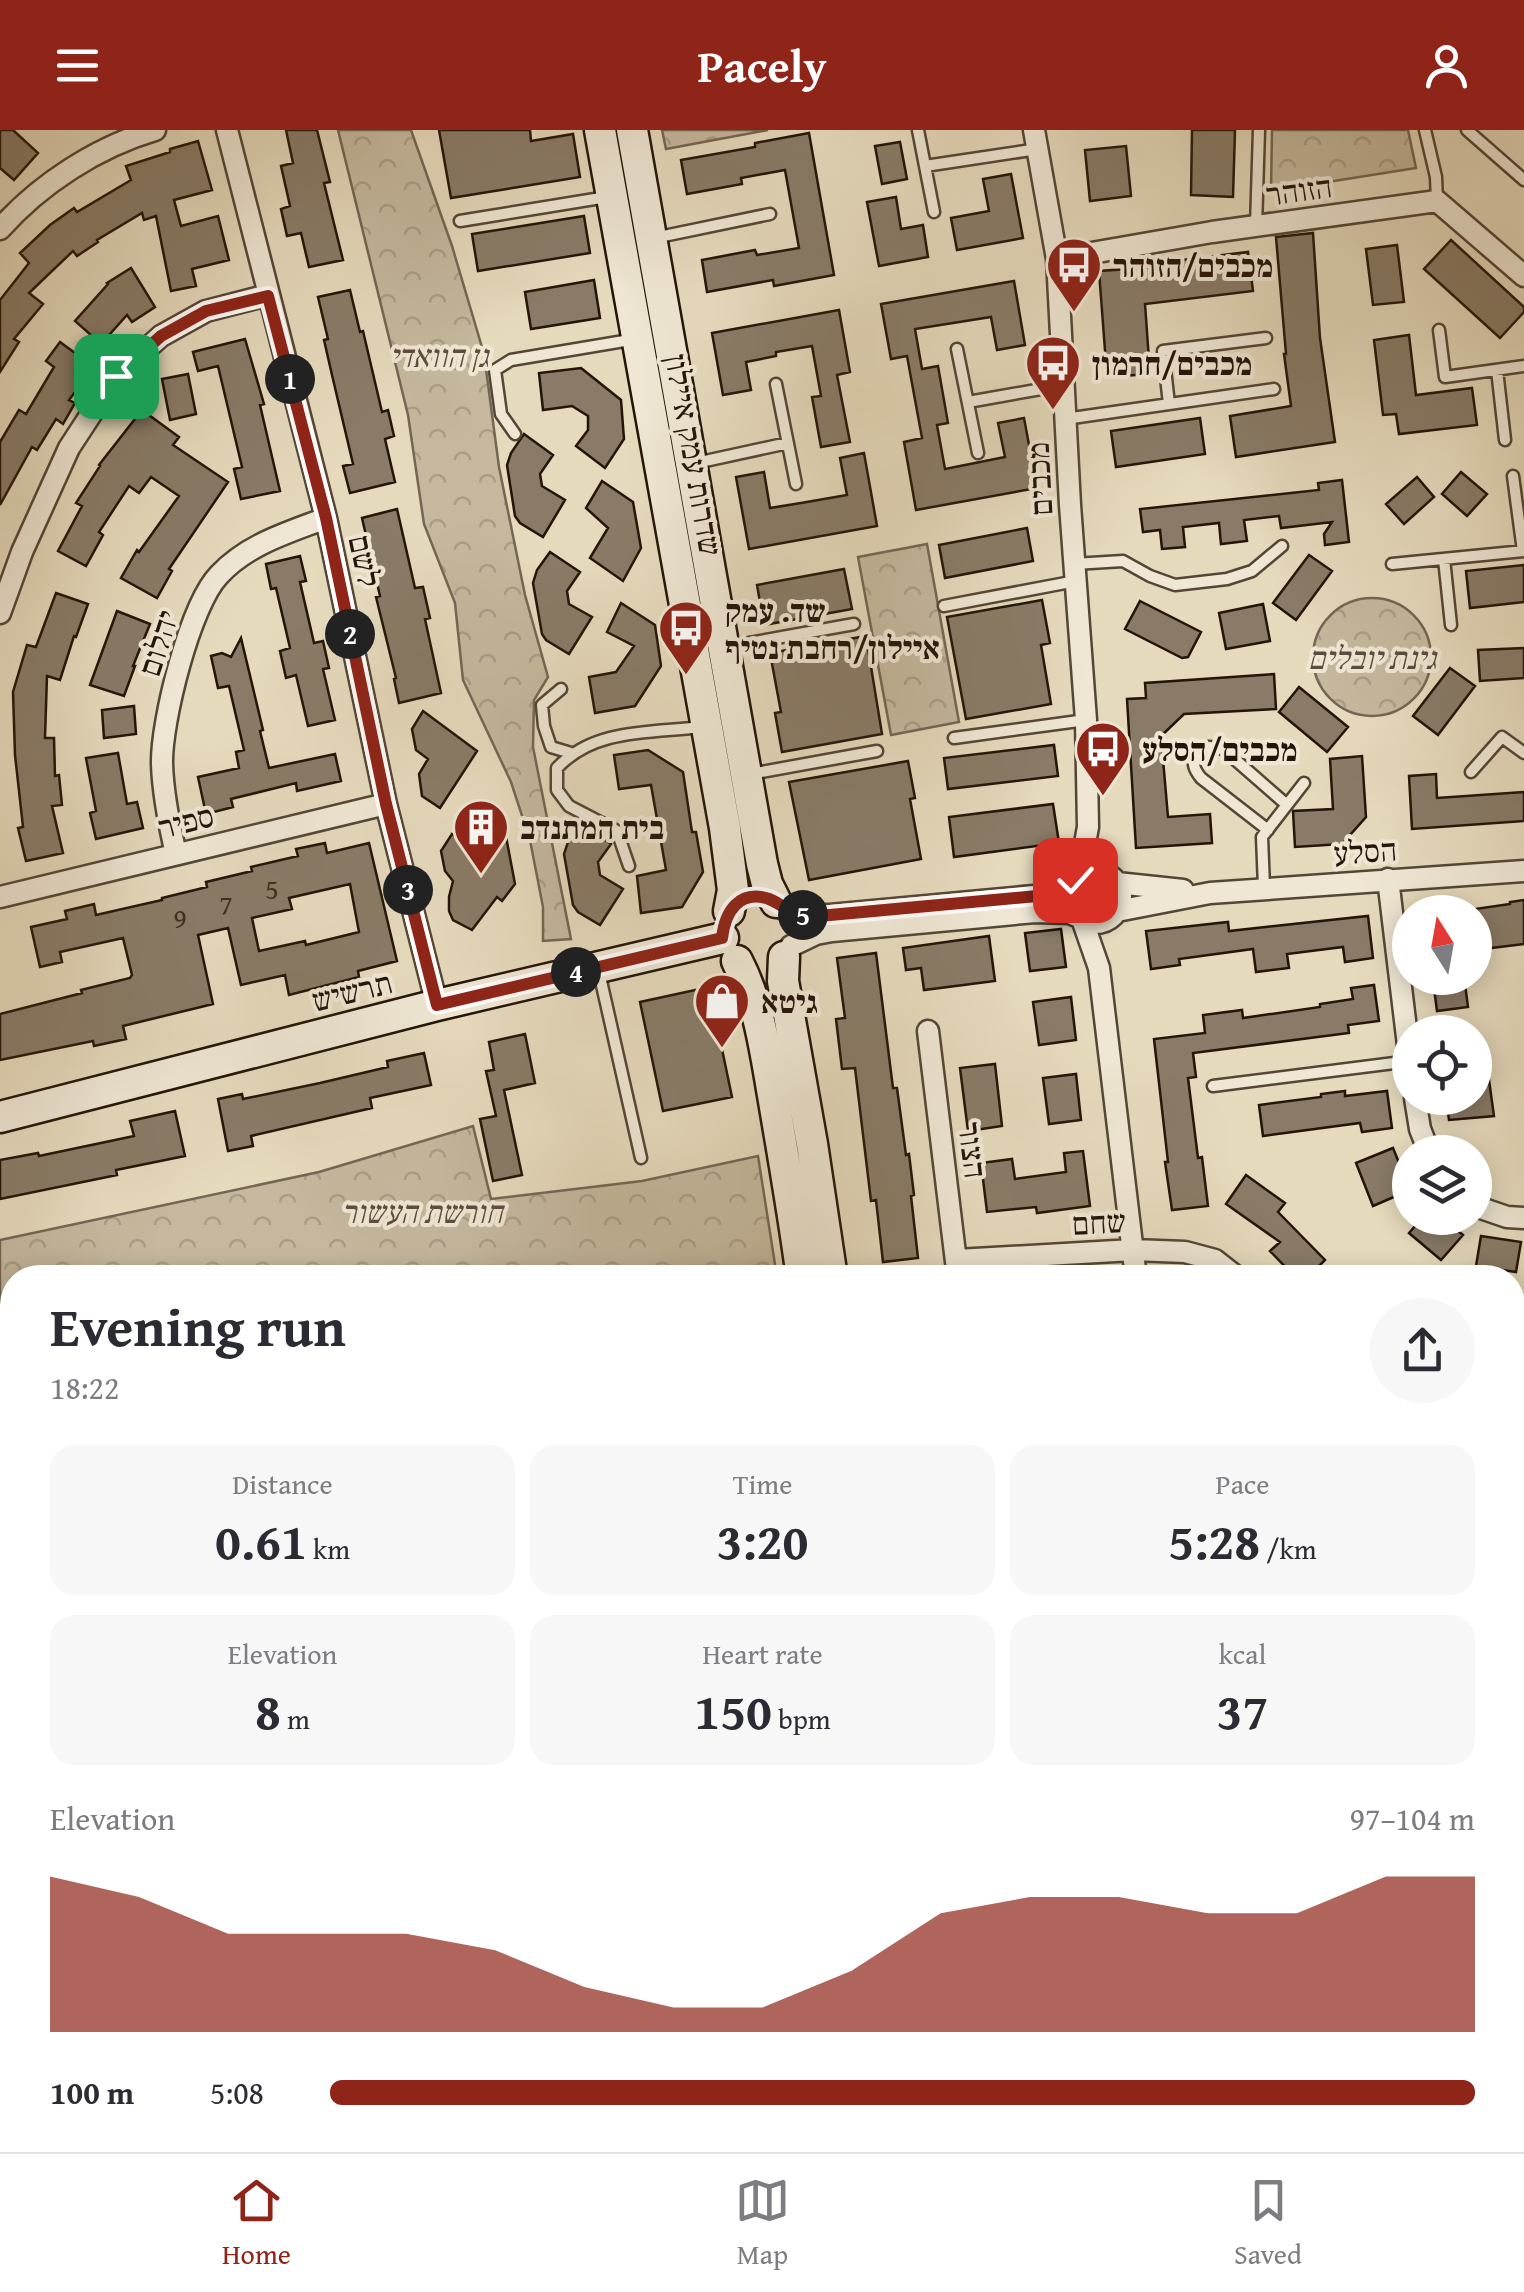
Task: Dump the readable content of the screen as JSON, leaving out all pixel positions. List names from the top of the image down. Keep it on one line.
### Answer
{"streets":{"main road":["שדרות עמק איילון","תרשיש"],"street":["הזוהר","מכבים","לשם","יהלום","ספיר","הסלע","הצור","שחם"]},"crossings":[["הזוהר","מכבים"],["שדרות עמק איילון","תרשיש"],["מכבים","הסלע"],["לשם","יהלום"],["לשם","ספיר"],["לשם","תרשיש"],["יהלום","ספיר"]],"parks":["גן הוואדי","גינת יובלים","חורשת העשור"],"places":{"bus stop":["מכבים/הזוהר","מכבים/חרמון","שד. עמק איילון/רחבת נטיף","מכבים/הסלע"],"building":["בית המתנדב"],"shop":["גיטא"]},"house_numbers":["5","7","9"],"north":"top","page":{"header":"Pacely","pins":["1","2","3","5","4"],"heading":["Evening run","18:22"],"stats":[["Distance","0.61 km"],["Time","3:20"],["Pace","5:28 /km"],["Elevation","8 m"],["Heart rate","150 bpm"],["kcal","37"]],"chart":["Elevation","97–104 m"],"list":[{"name":"100 m","note":"5:08"}],"tabs":["Home","Map","Saved"]}}
